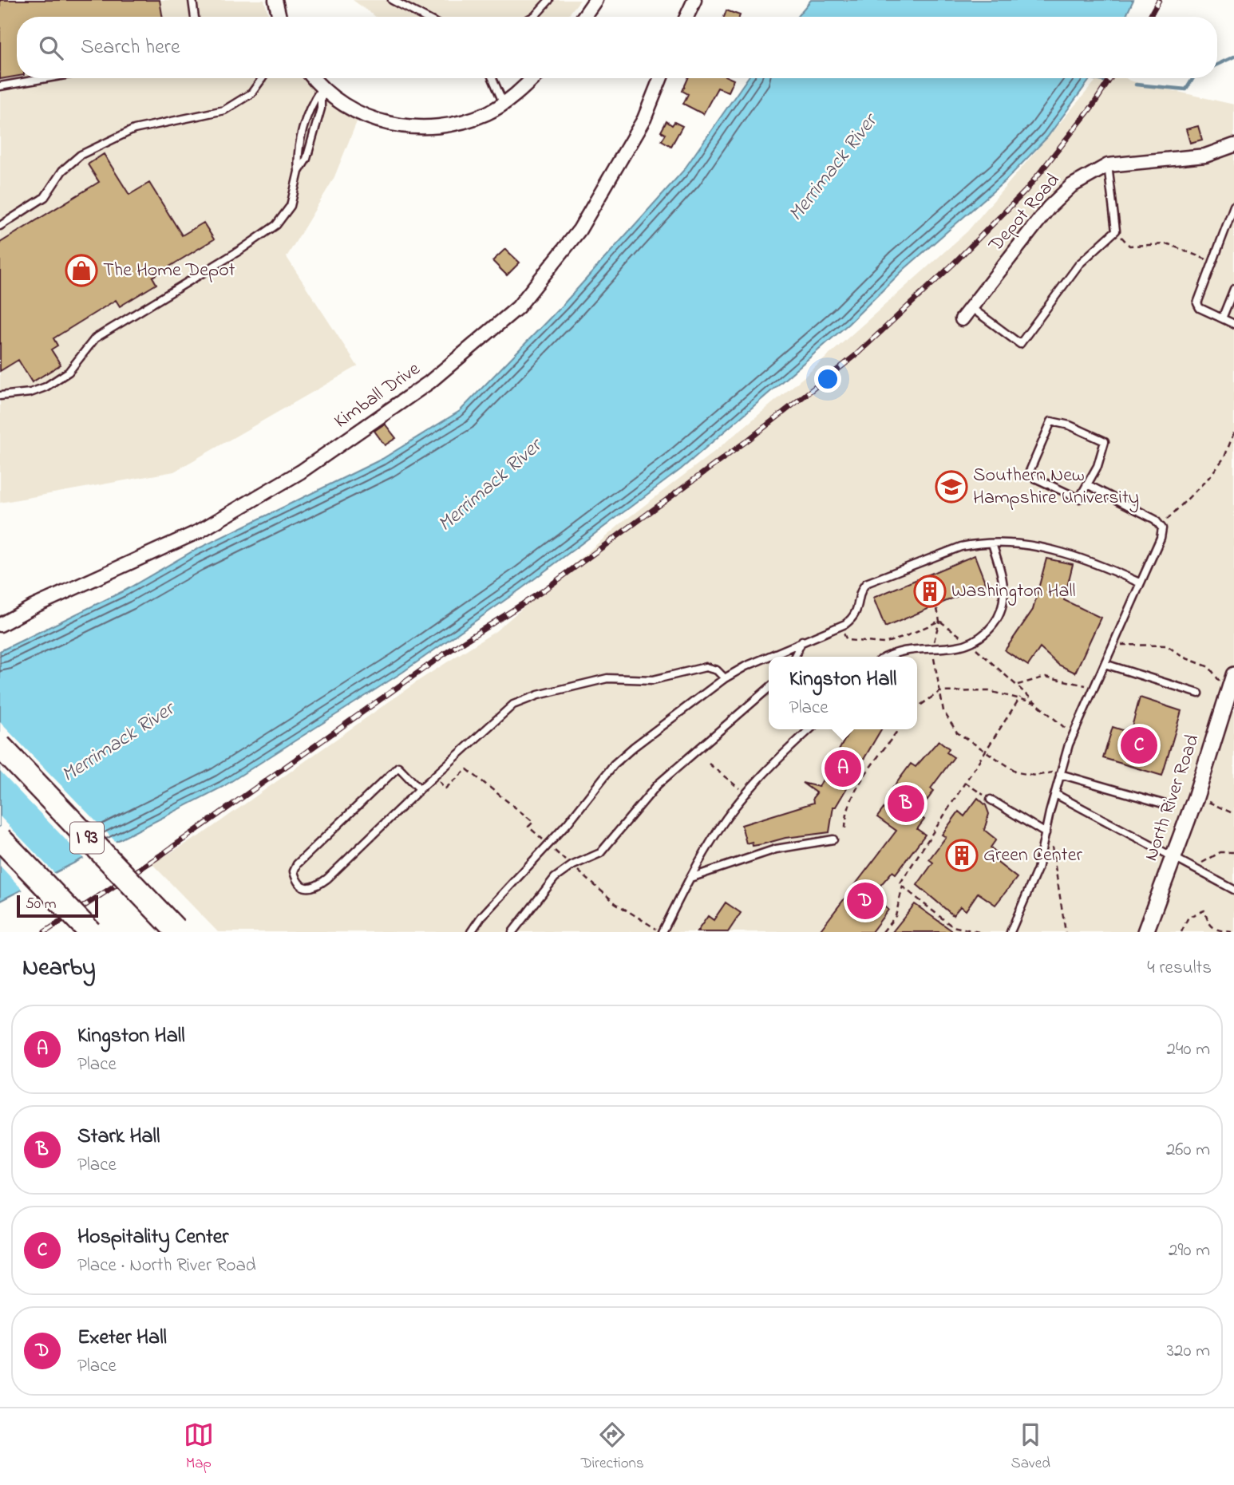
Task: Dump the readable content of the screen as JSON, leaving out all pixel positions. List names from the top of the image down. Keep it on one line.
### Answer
{"streets":{"highway":["I 93"],"street":["Depot Road","Kimball Drive","North River Road"]},"water":["Merrimack River"],"places":{"shop":["The Home Depot"],"school or university":["Southern New Hampshire University"],"building":["Washington Hall","Green Center"]},"scale_bar":"50 m","page":{"search":"Search here","popup":["Kingston Hall","Place"],"pins":["C","A","B","D"],"scale":"50 m","heading":["Nearby","4 results"],"list":[{"mark":"A","name":"Kingston Hall","note":"Place","value":"240 m"},{"mark":"B","name":"Stark Hall","note":"Place","value":"260 m"},{"mark":"C","name":"Hospitality Center","note":"Place · North River Road","value":"290 m"},{"mark":"D","name":"Exeter Hall","note":"Place","value":"320 m"}],"nav":["Map","Directions","Saved"]}}
